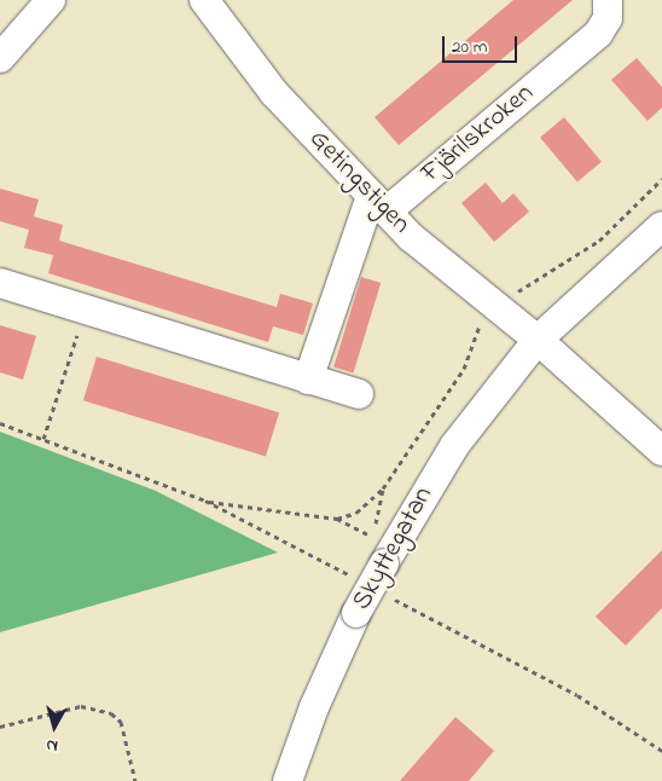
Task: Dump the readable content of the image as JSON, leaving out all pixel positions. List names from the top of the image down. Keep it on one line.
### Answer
{"streets":{"street":["Fjärilskroken","Getingstigen","Skyttegatan"]},"crossings":[["Fjärilskroken","Getingstigen"],["Getingstigen","Skyttegatan"]],"scale_bar":"20 m","north":"bottom"}
